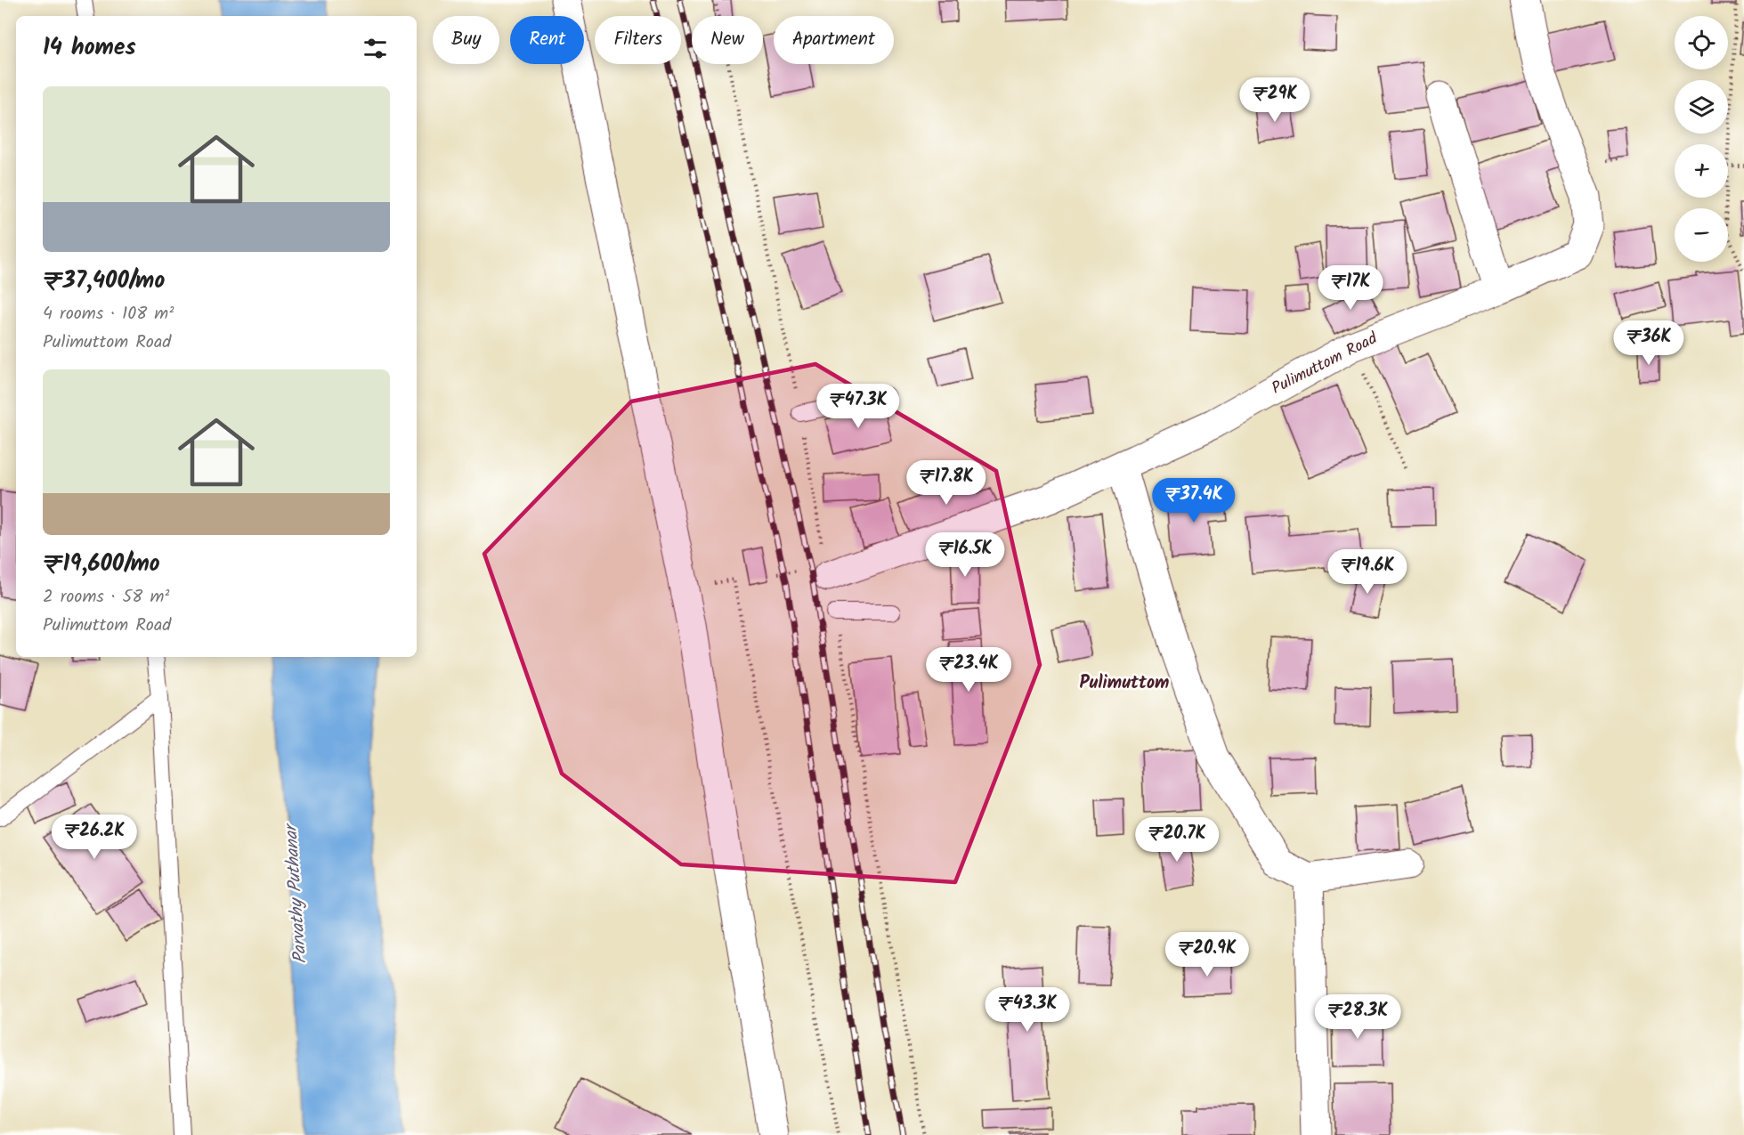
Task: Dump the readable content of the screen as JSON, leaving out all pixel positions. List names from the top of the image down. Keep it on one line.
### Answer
{"streets":{"street":["Pulimuttom Road"]},"districts":["Pulimuttom"],"water":["Parvathy Puthanar"],"page":{"map_buttons":["+","−"],"chip":["Buy","Rent","Filters","New","Apartment"],"heading":"14 homes","price":["₹29K","₹17K","₹36K","₹47.3K","₹17.8K","₹37.4K","₹16.5K","₹19.6K","₹23.4K","₹26.2K","₹20.7K","₹20.9K","₹43.3K","₹28.3K"],"list":[{"name":"₹37,400/mo","note":"4 rooms · 108 m² · Pulimuttom Road"},{"name":"₹19,600/mo","note":"2 rooms · 58 m² · Pulimuttom Road"}]}}
